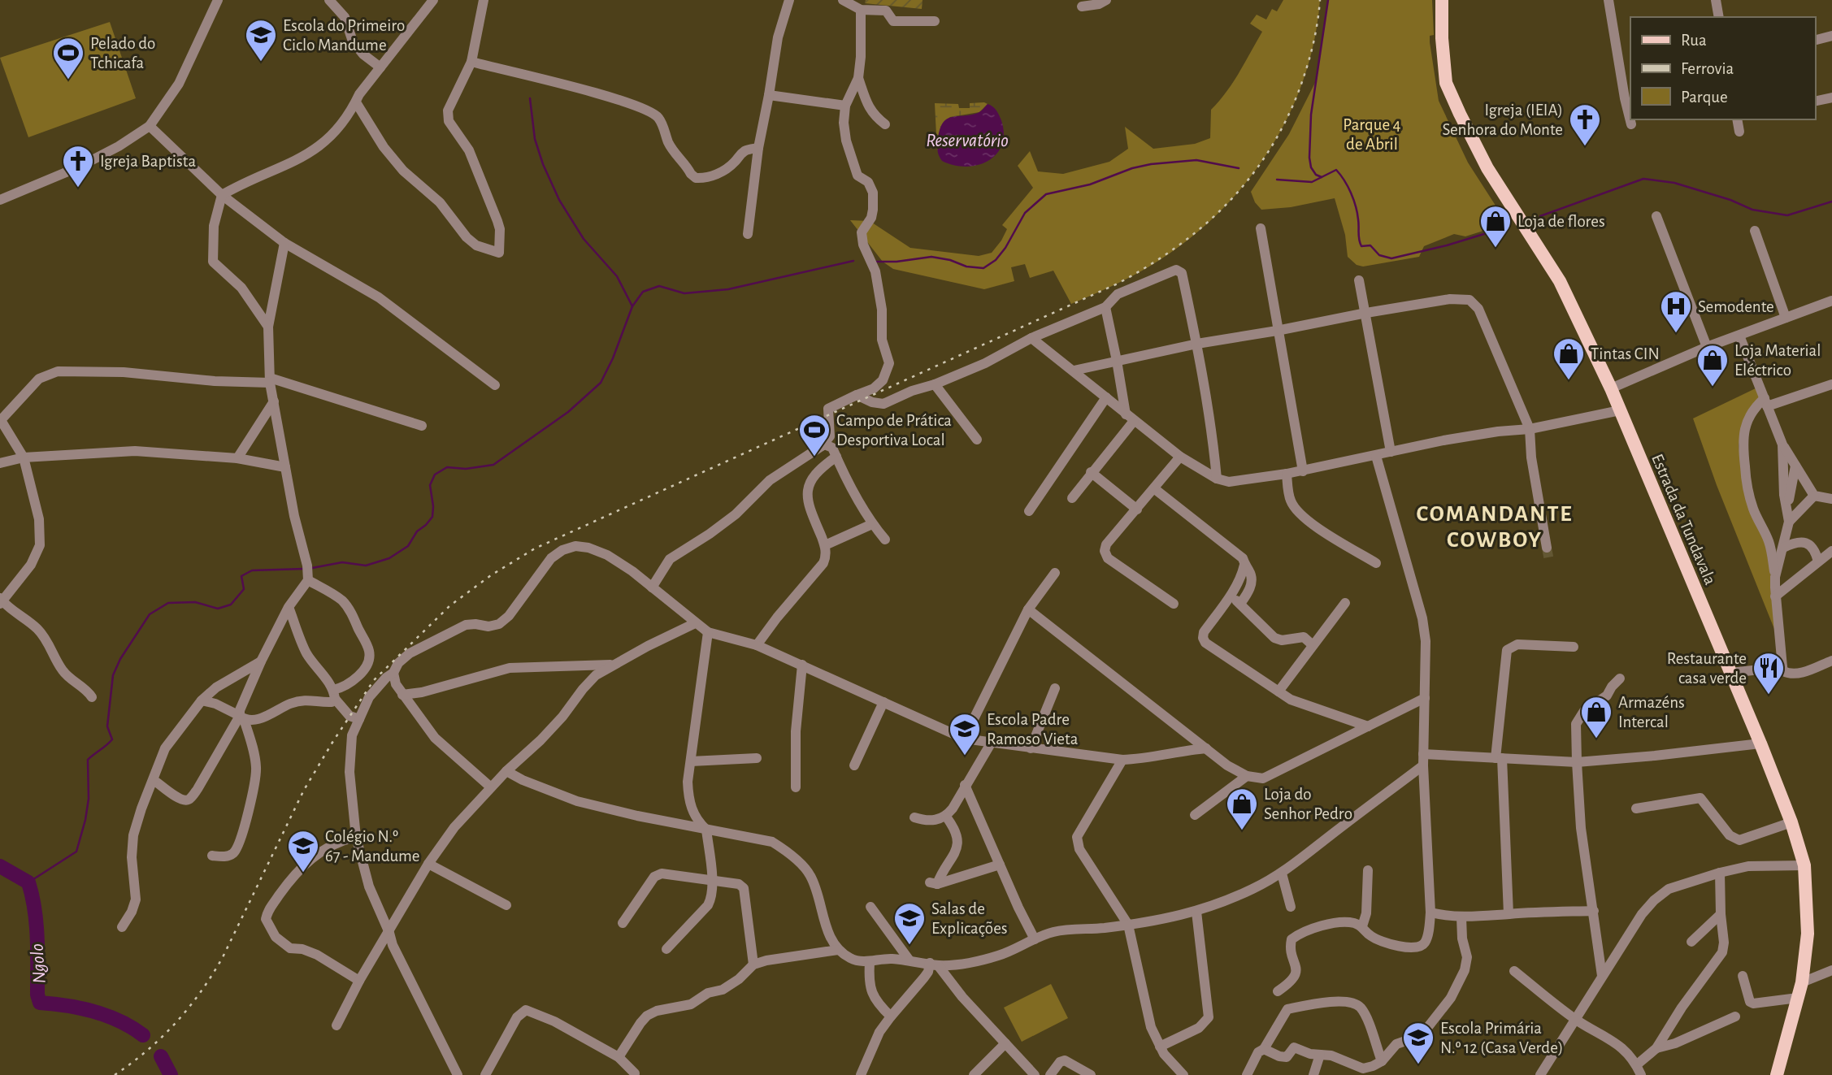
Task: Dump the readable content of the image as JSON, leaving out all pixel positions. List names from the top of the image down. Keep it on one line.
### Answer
{"streets":{"main road":["Estrada da Tundavala"]},"districts":["COMANDANTE COWBOY"],"water":["Reservatório","Ngolo"],"parks":["Parque 4 de Abril"],"places":{"school or university":["Escola do Primeiro Ciclo Mandume","Escola Padre Ramoso Vieta","Colégio N.º 67 - Mandume","Salas de Explicações","Escola Primária N.º 12 (Casa Verde)"],"sports":["Pelado do Tchicafa","Campo de Prática Desportiva Local"],"church":["Igreja (IEIA) Senhora do Monte","Igreja Baptista"],"shop":["Loja de flores","Tintas CIN","Loja Material Eléctrico","Armazéns Intercal","Loja do Senhor Pedro"],"hospital":["Semodente"],"restaurant":["Restaurante casa verde"]},"legend":["Rua","Ferrovia","Parque"]}
